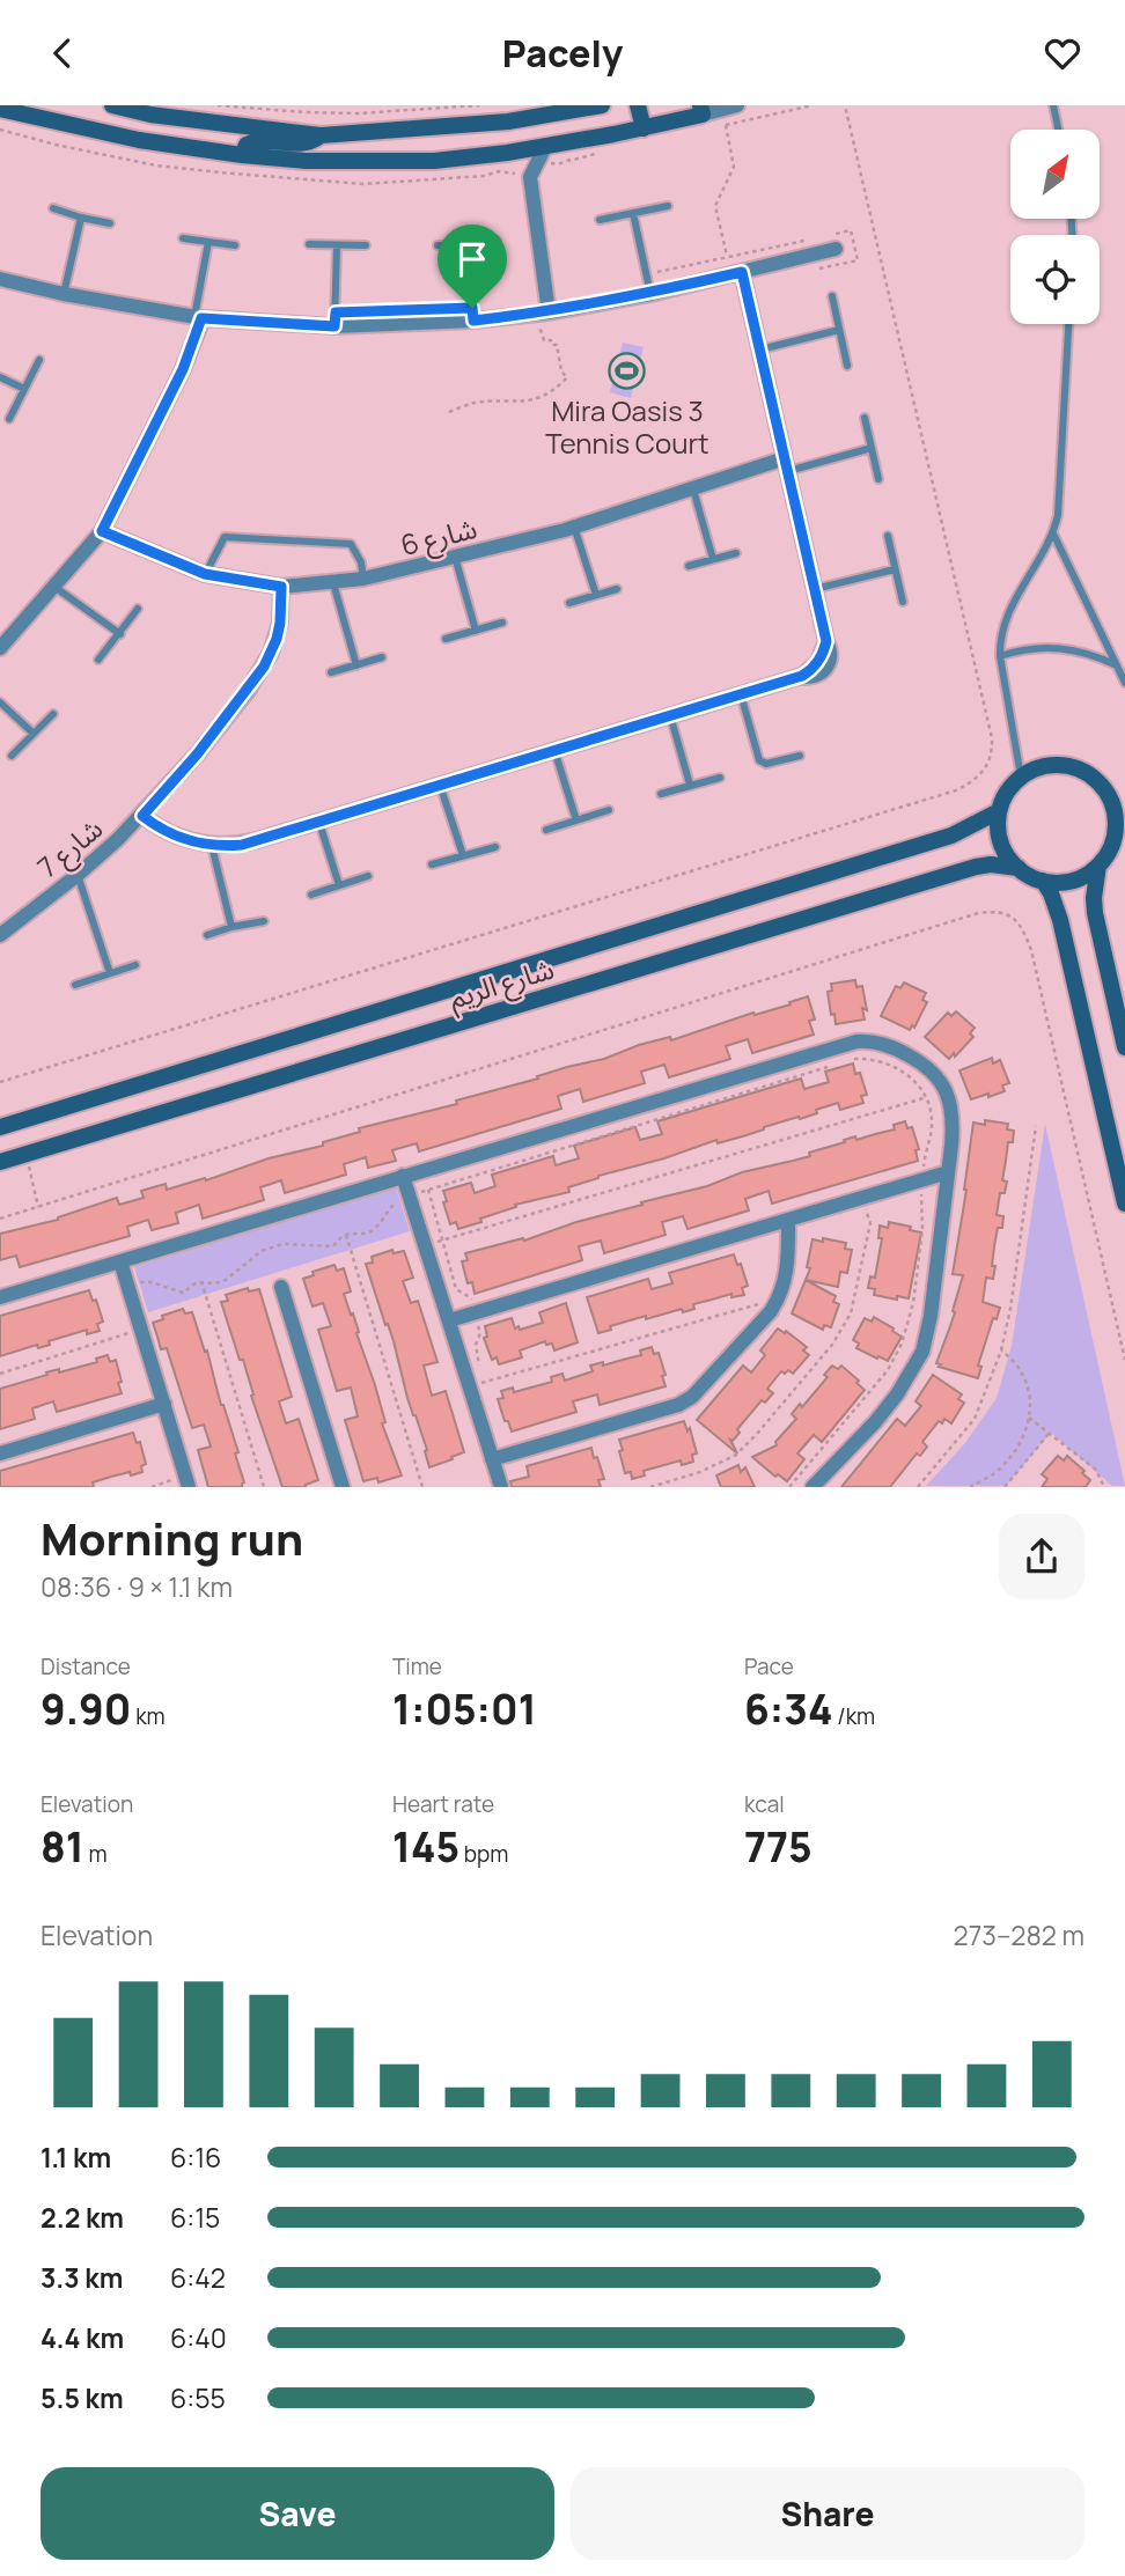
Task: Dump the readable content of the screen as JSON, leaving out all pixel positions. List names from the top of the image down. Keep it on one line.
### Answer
{"streets":{"street":["شارع 6","شارع 7","شارع الريم"]},"crossings":[["شارع 6","شارع 7"]],"places":{"sports":["Mira Oasis 3 Tennis Court"]},"north":"top right","page":{"header":"Pacely","heading":["Morning run","08:36 · 9 × 1.1 km"],"stats":[["Distance","9.90 km"],["Time","1:05:01"],["Pace","6:34 /km"],["Elevation","81 m"],["Heart rate","145 bpm"],["kcal","775"]],"chart":["Elevation","273–282 m"],"list":[{"name":"1.1 km","note":"6:16"},{"name":"2.2 km","note":"6:15"},{"name":"3.3 km","note":"6:42"},{"name":"4.4 km","note":"6:40"},{"name":"5.5 km","note":"6:55"}],"buttons":["Save","Share"]}}
